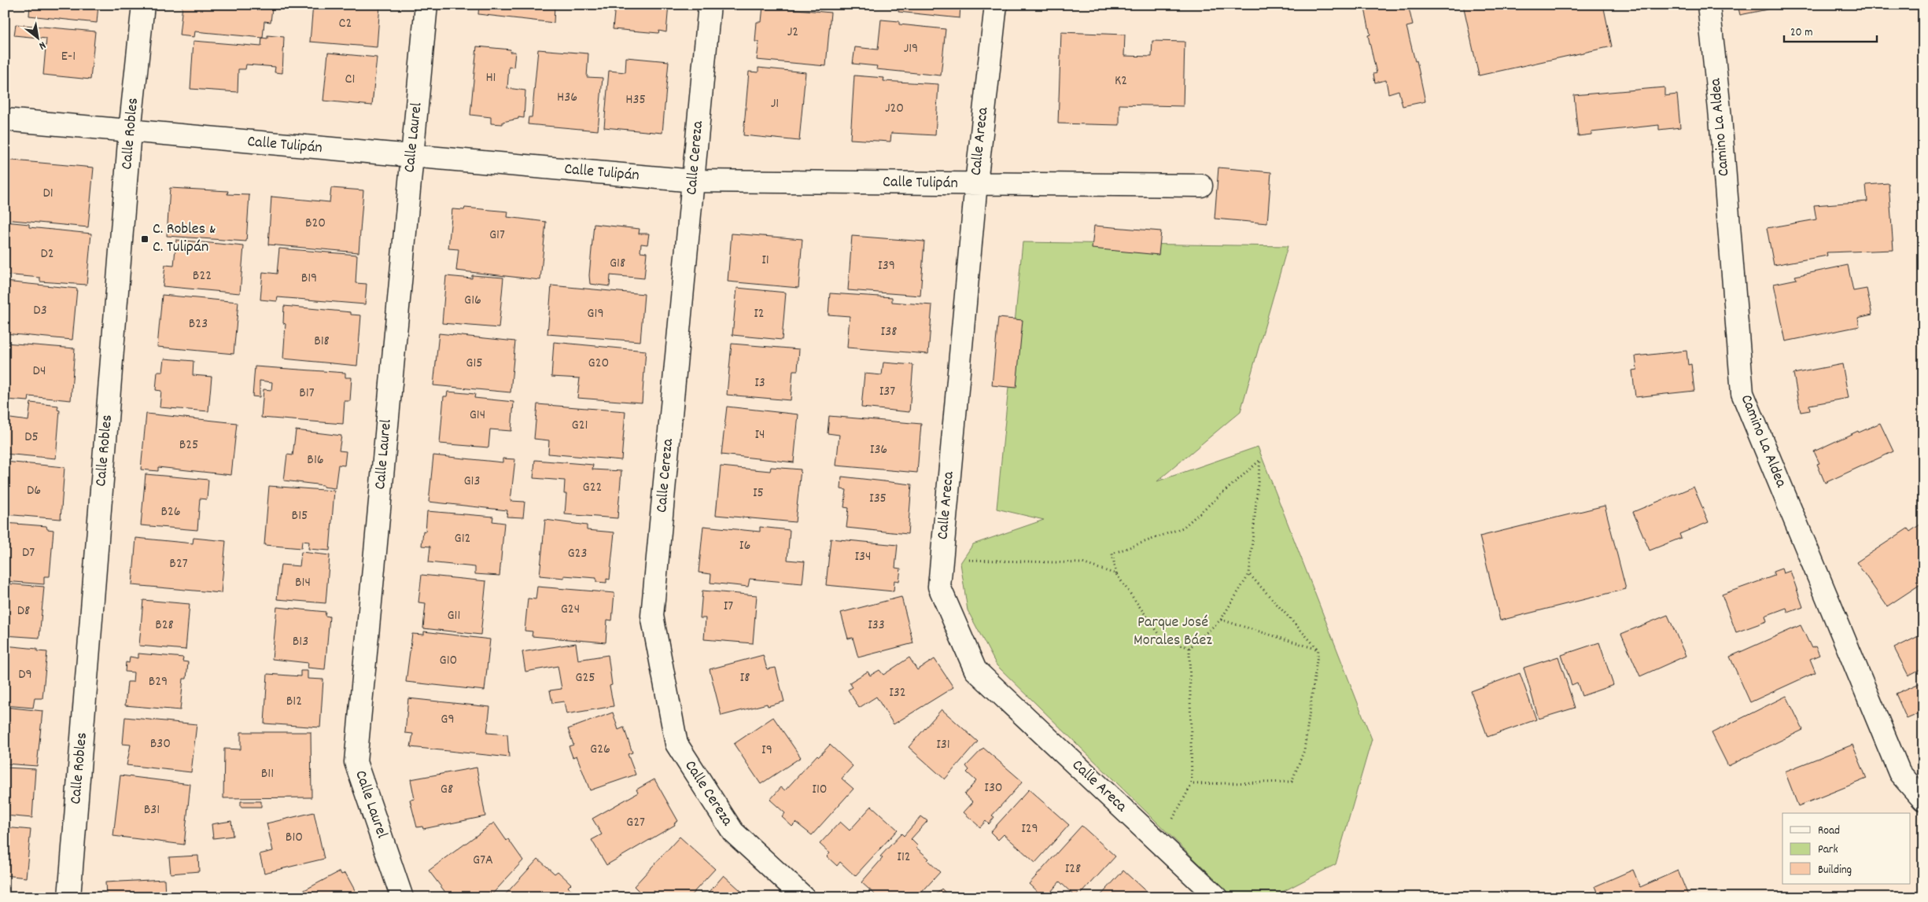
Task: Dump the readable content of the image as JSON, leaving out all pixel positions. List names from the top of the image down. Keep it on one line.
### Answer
{"streets":{"street":["Camino La Aldea","Calle Robles","Calle Laurel","Calle Areca","Calle Tulipán","Calle Cereza"]},"crossings":[["Calle Robles","Calle Tulipán"],["Calle Laurel","Calle Tulipán"],["Calle Areca","Calle Tulipán"],["Calle Tulipán","Calle Cereza"]],"parks":["Parque José Morales Báez"],"places":{"transit":["C. Robles & C. Tulipán"]},"house_numbers":["C2","J2","J19","E-1","H1","C1","K2","H36","H35","J1","J20","D1","B20","G17","D2","I1","G18","I39","B22","B19","G16","D3","G19","I2","B23","I38","B18","G15","G20","D4","I3","I37","B17","G14","G21","I4","D5","B25","I36","B16","G13","G22","D6","I5","I35","B26","B15","G12","I6","D7","G23","I34","B27","B14","I7","G24","D8","G11","B28","I33","B13","G10","D9","G25","I8","B29","I32","B12","G9","B30","I31","G26","I9","B11","I30","G8","I10","B31","G27","I29","B10","I12","G7A","I28"],"legend":["Road","Park","Building"],"scale_bar":"20 m","north":"bottom right"}
